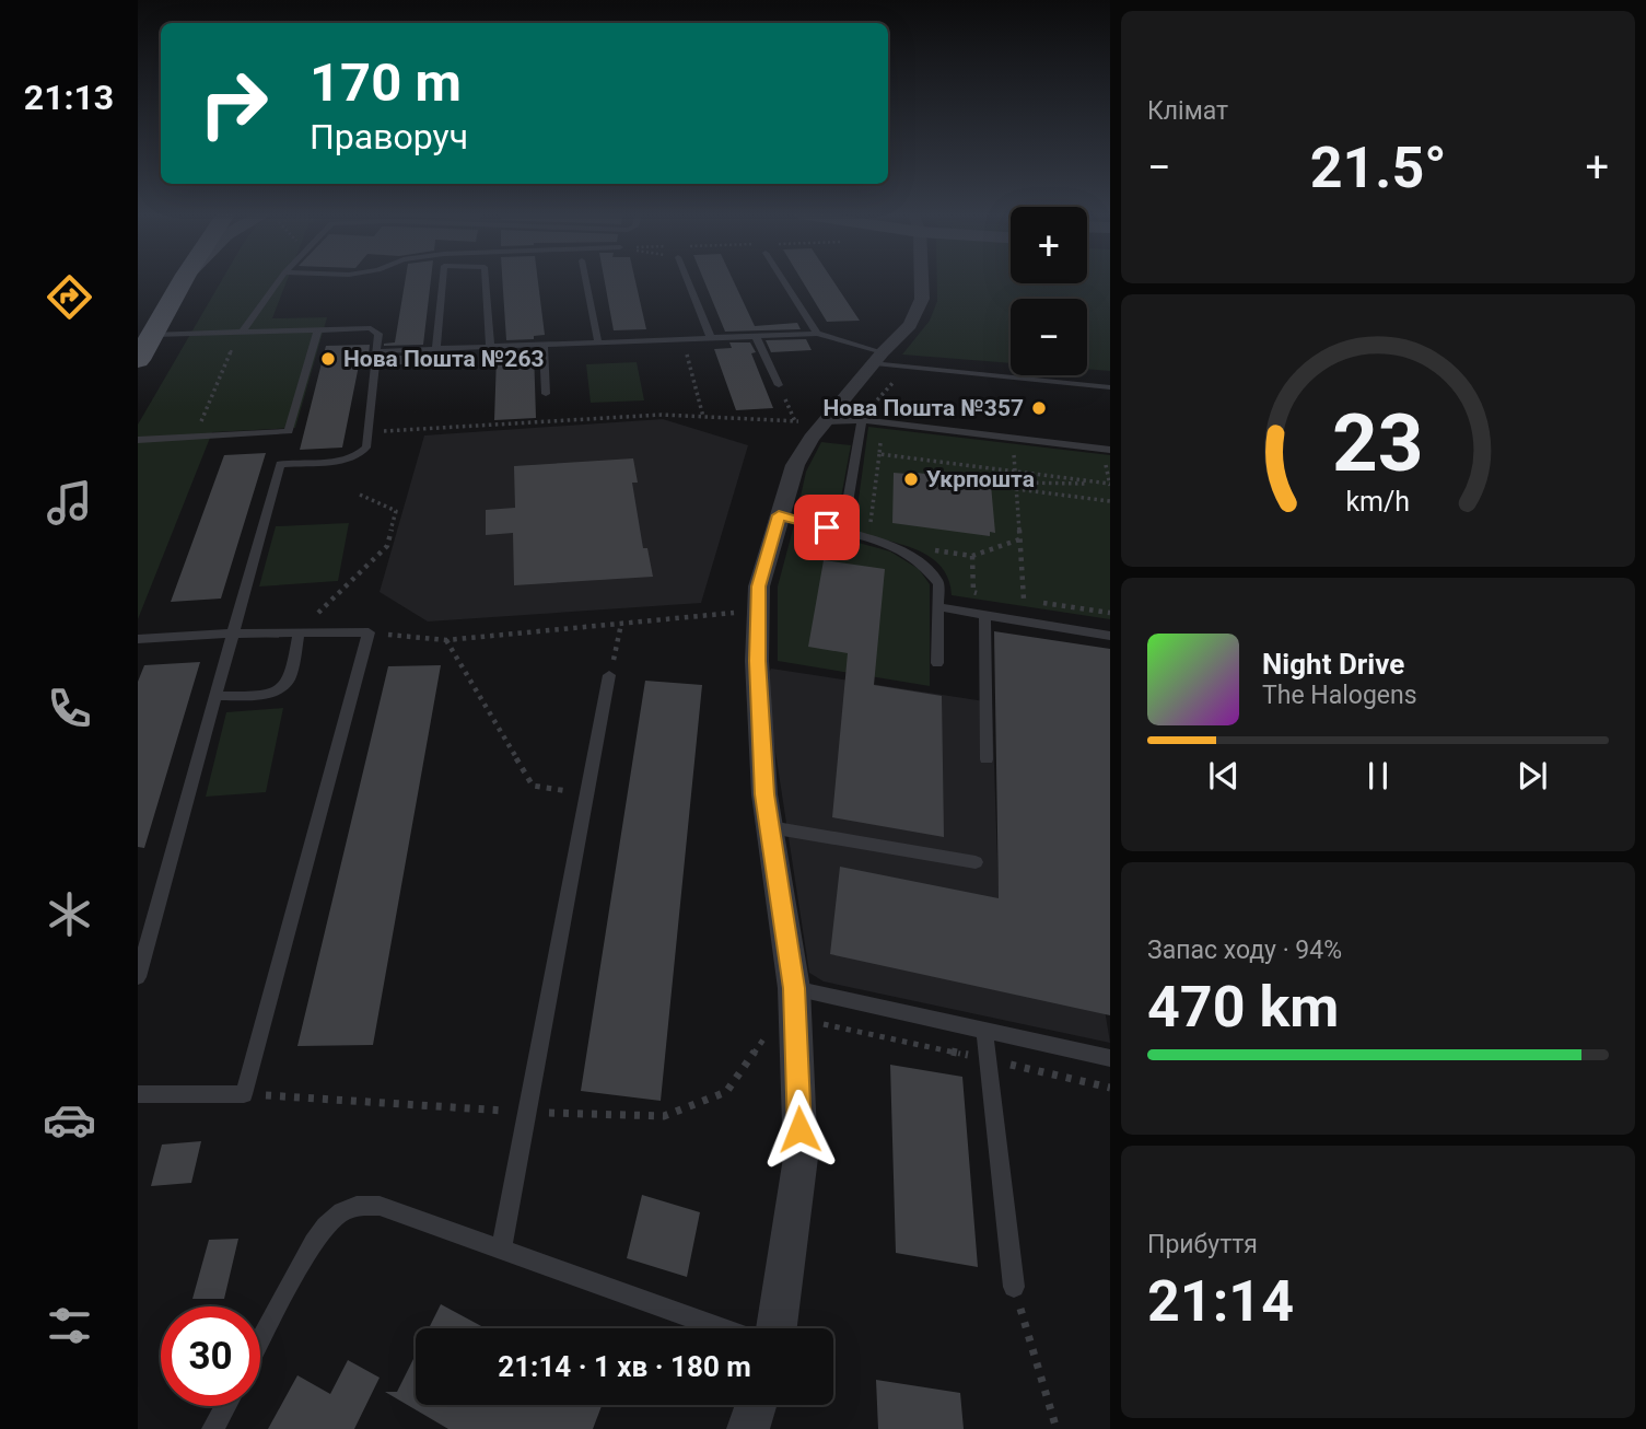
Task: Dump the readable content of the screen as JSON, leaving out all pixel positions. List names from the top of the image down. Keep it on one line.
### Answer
{"places":["Нова Пошта №263","Нова Пошта №357","Укрпошта"],"page":{"tabs":"21:13","tile":["Клімат",["Запас ходу · 94%","470 km"],["Прибуття","21:14"]],"turn":["170 m","Праворуч"],"heat":["−","21.5°","+"],"map_buttons":["+","−"],"song":["Night Drive","The Halogens"],"limit":"30","trip":"21:14 · 1 хв · 180 m","gauge":["23","km/h"]}}
